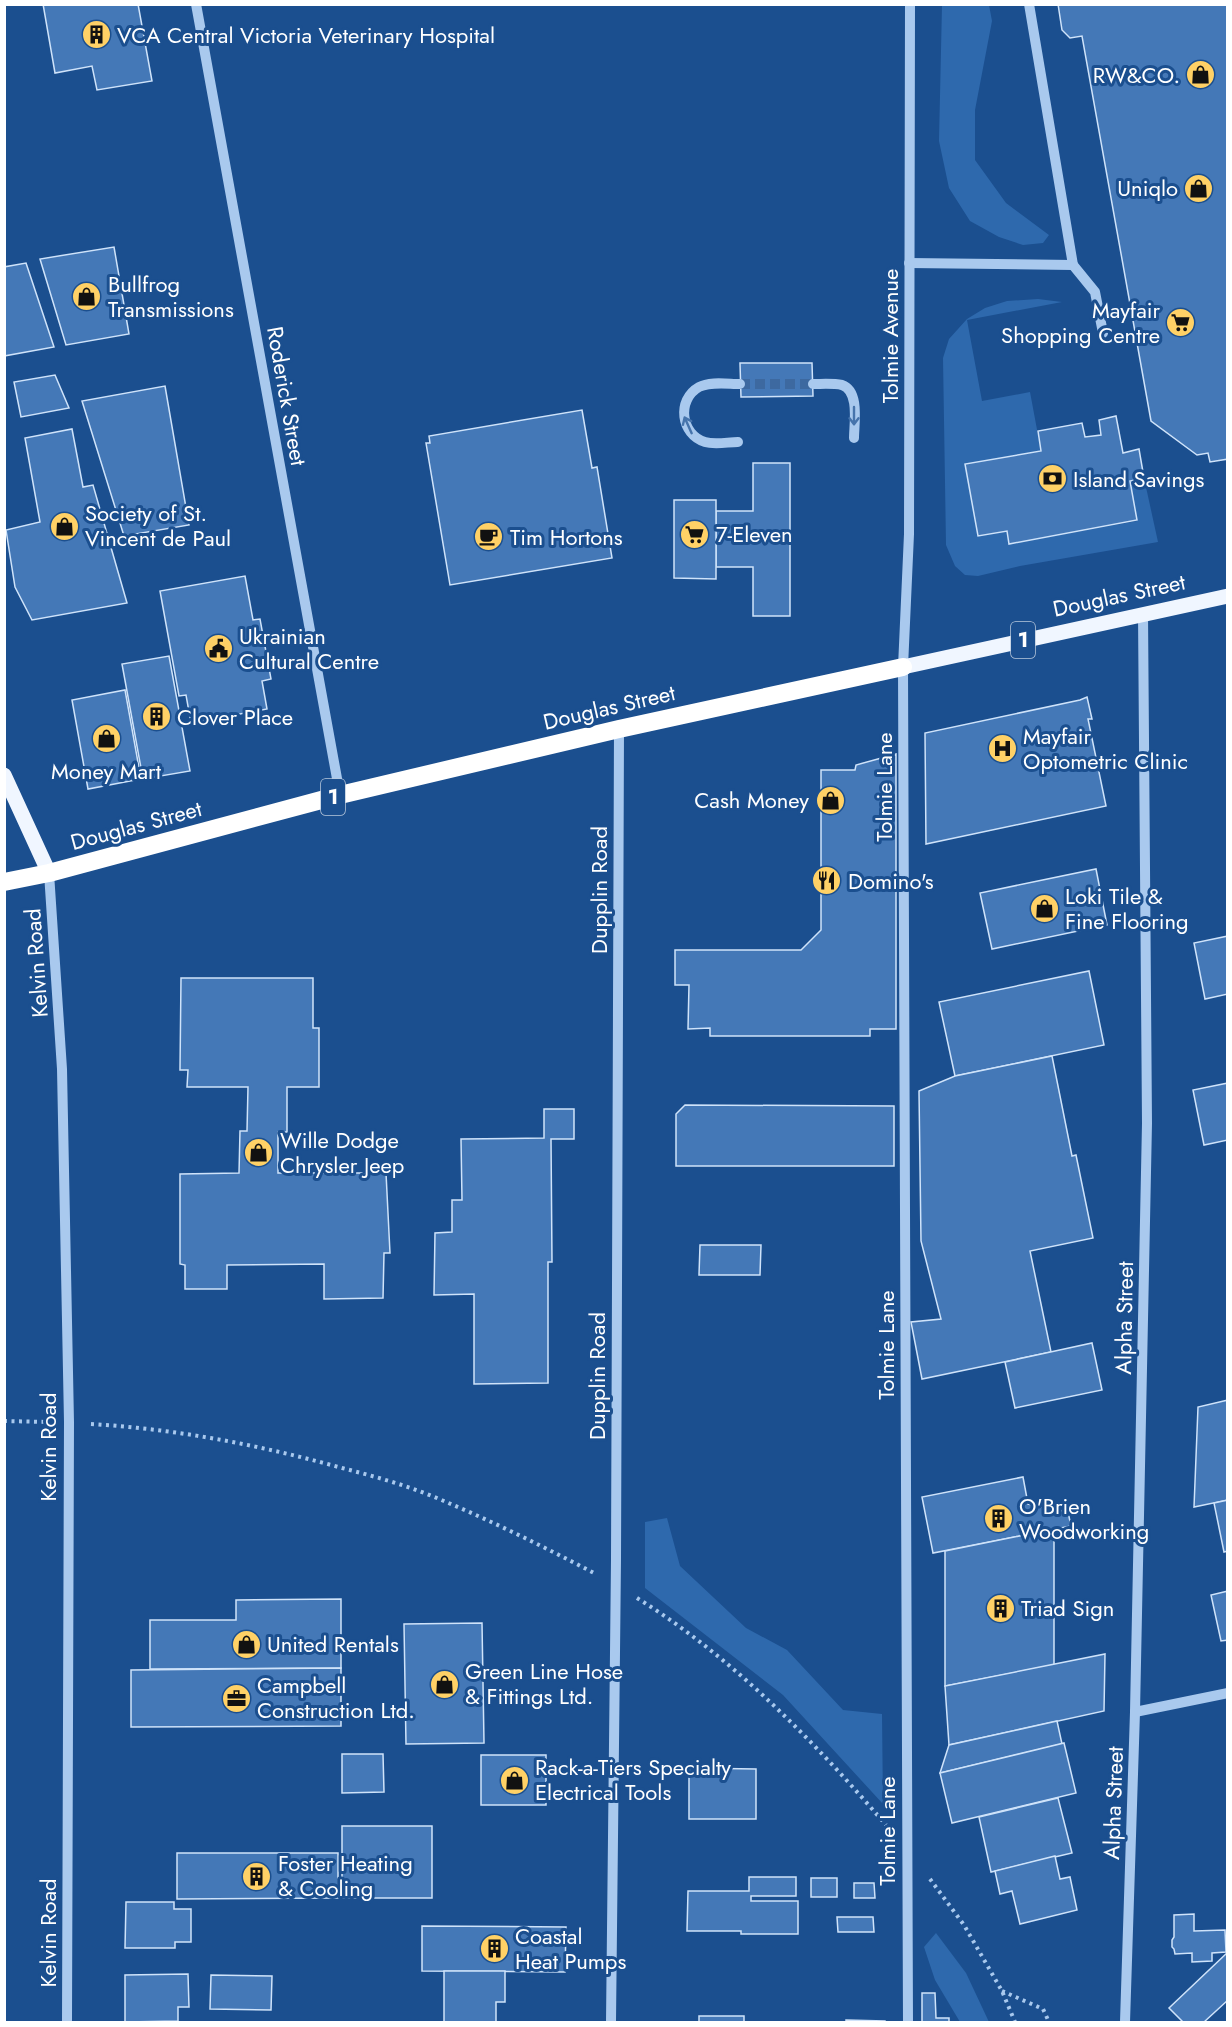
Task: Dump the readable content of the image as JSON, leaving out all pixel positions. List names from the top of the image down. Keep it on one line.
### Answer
{"streets":{"highway":["Douglas Street","1"],"street":["Tolmie Avenue","Roderick Street","Tolmie Lane","Dupplin Road","Kelvin Road","Alpha Street"]},"crossings":[["Tolmie Avenue","Douglas Street"],["Tolmie Avenue","Tolmie Lane"],["Roderick Street","Douglas Street"],["Douglas Street","Tolmie Lane"],["Douglas Street","Dupplin Road"],["Douglas Street","Kelvin Road"],["Douglas Street","Alpha Street"]],"places":{"building":["VCA Central Victoria Veterinary Hospital","Clover Place","O'Brien Woodworking","Triad Sign","Foster Heating & Cooling","Coastal Heat Pumps"],"shop":["RW&CO.","Uniqlo","Bullfrog Transmissions","Society of St. Vincent de Paul","Money Mart","Cash Money","Loki Tile & Fine Flooring","Wille Dodge Chrysler Jeep","United Rentals","Green Line Hose & Fittings Ltd.","Rack-a-Tiers Specialty Electrical Tools"],"supermarket":["Mayfair Shopping Centre","7-Eleven"],"bank":["Island Savings"],"cafe":["Tim Hortons"],"public building":["Ukrainian Cultural Centre"],"hospital":["Mayfair Optometric Clinic"],"restaurant":["Domino's"],"office":["Campbell Construction Ltd."]}}
